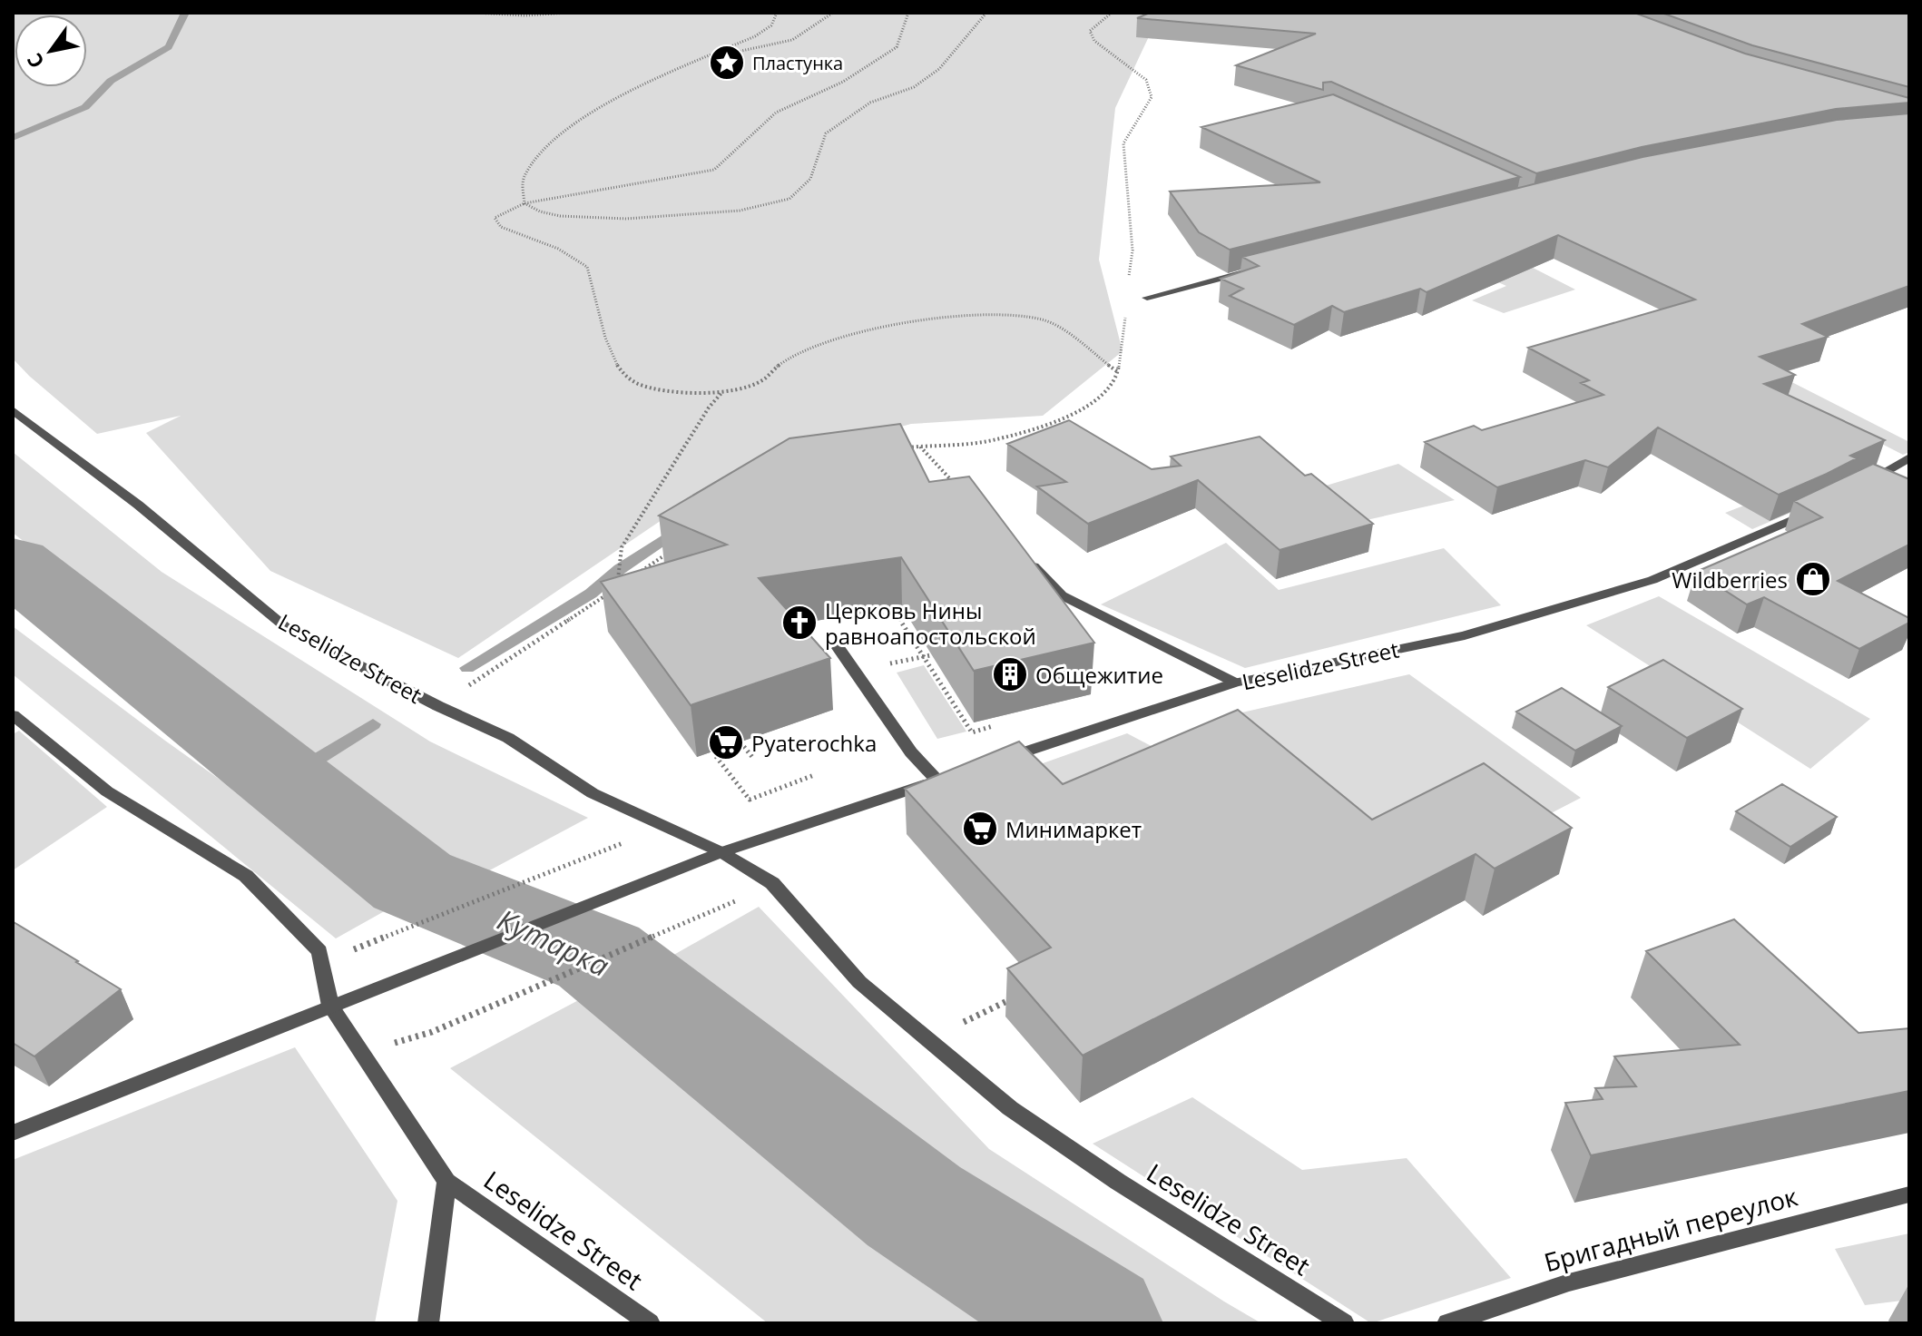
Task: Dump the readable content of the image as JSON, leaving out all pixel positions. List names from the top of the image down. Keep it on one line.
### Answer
{"streets":{"street":["Leselidze Street","Бригадный переулок"]},"water":["Кутарка"],"places":{"place":["Пластунка"],"shop":["Wildberries"],"church":["Церковь Нины равноапостольской"],"building":["Общежитие"],"supermarket":["Pyaterochka","Минимаркет"]},"north":"bottom left"}
